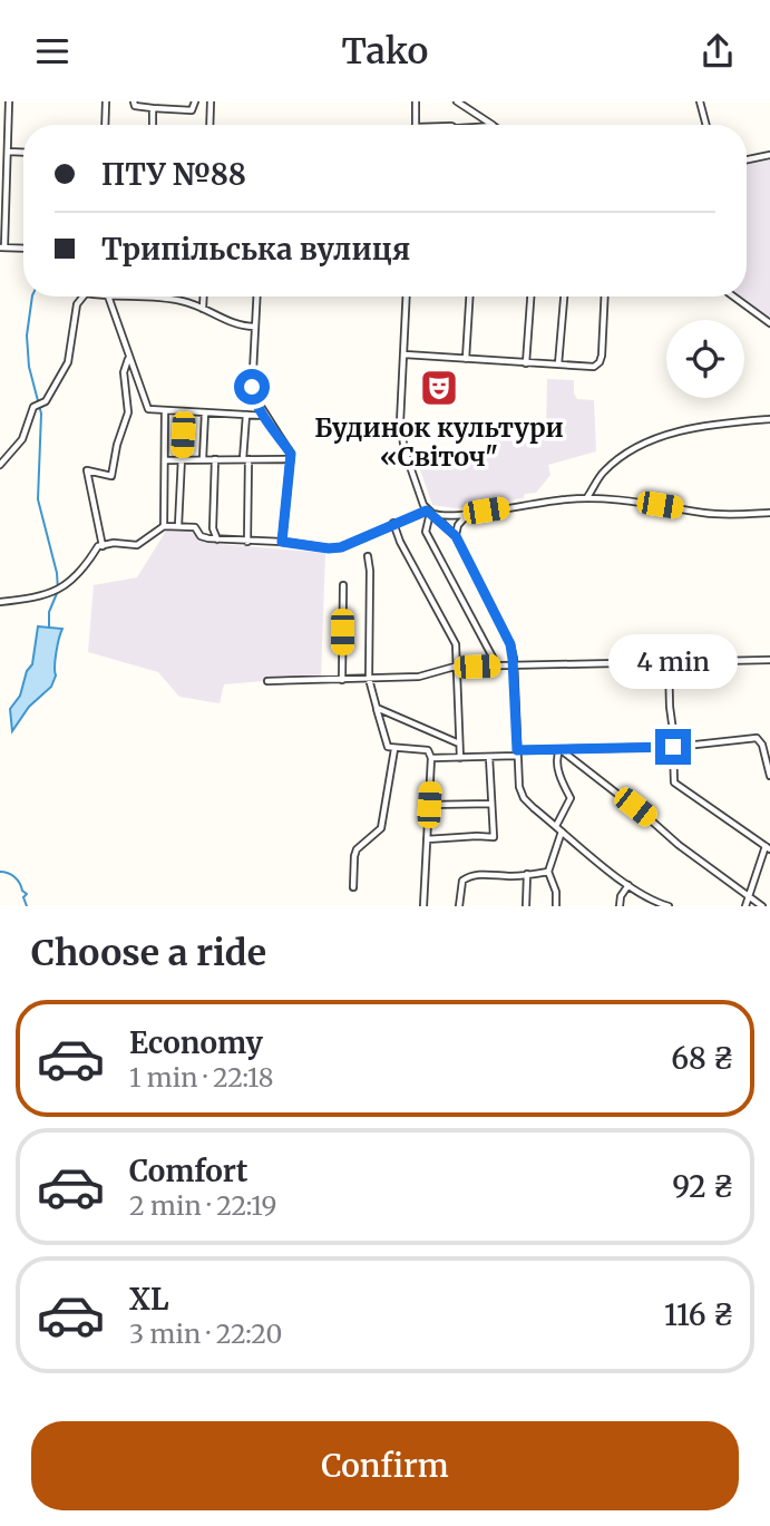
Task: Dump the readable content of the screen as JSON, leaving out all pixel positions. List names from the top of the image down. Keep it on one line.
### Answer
{"places":{"theatre":["Будинок культури «Світоч\""]},"page":{"header":"Tako","banner":["ПТУ №88","Трипільська вулиця"],"bubble":"4 min","heading":"Choose a ride","list":[{"name":"Economy","note":"1 min · 22:18","value":"68 ₴"},{"name":"Comfort","note":"2 min · 22:19","value":"92 ₴"},{"name":"XL","note":"3 min · 22:20","value":"116 ₴"}],"buttons":"Confirm"}}
